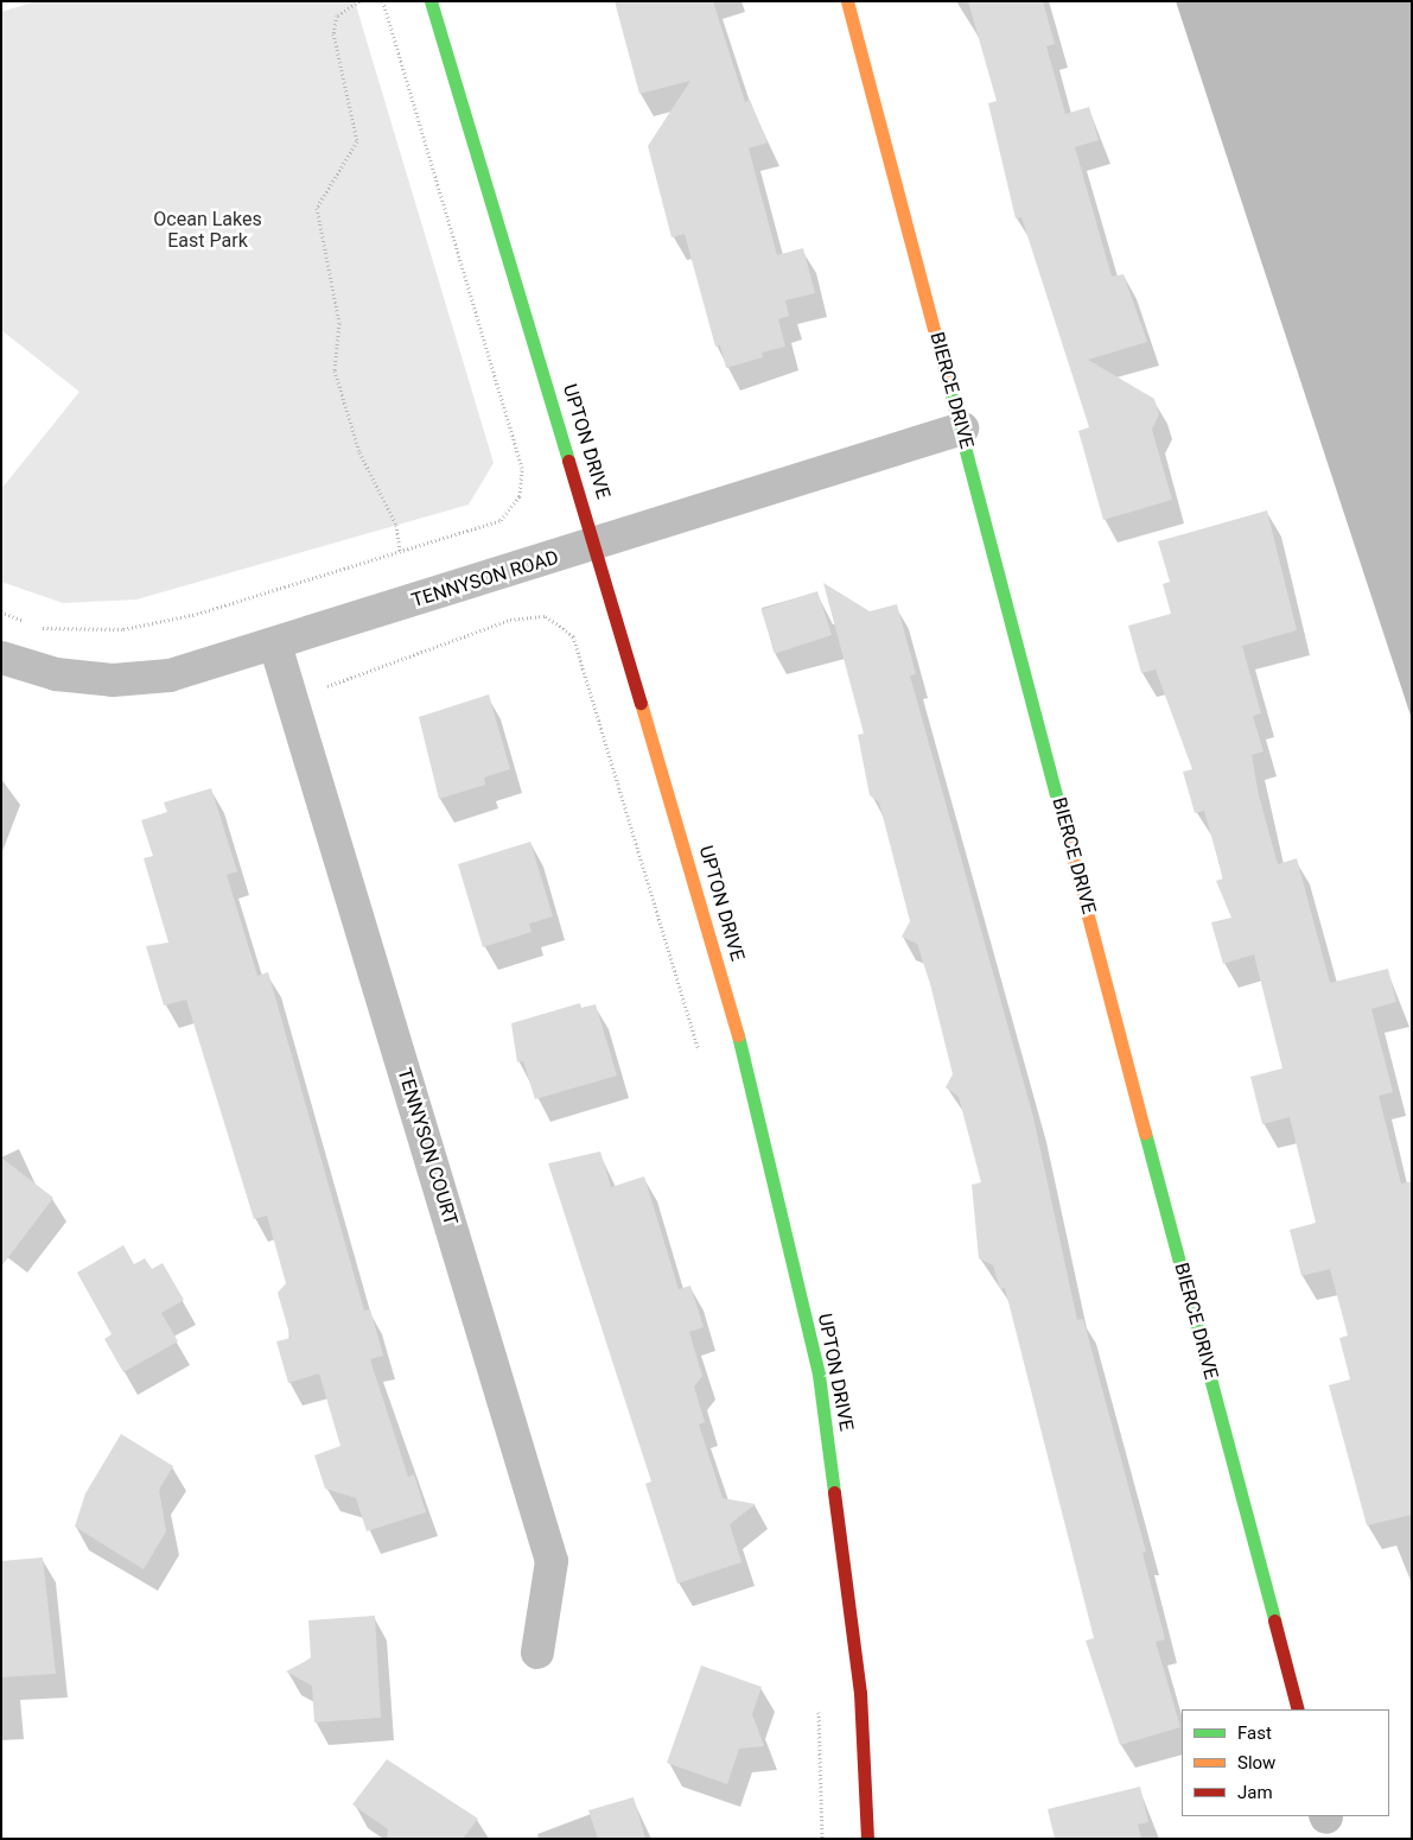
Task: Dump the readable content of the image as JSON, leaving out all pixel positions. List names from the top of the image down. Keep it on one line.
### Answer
{"streets":{"main road":["BIERCE DRIVE","UPTON DRIVE"],"street":["TENNYSON ROAD","TENNYSON COURT"]},"crossings":[["BIERCE DRIVE","TENNYSON ROAD"],["UPTON DRIVE","TENNYSON ROAD"],["TENNYSON ROAD","TENNYSON COURT"]],"parks":["Ocean Lakes East Park"],"legend":["Fast","Slow","Jam"]}
